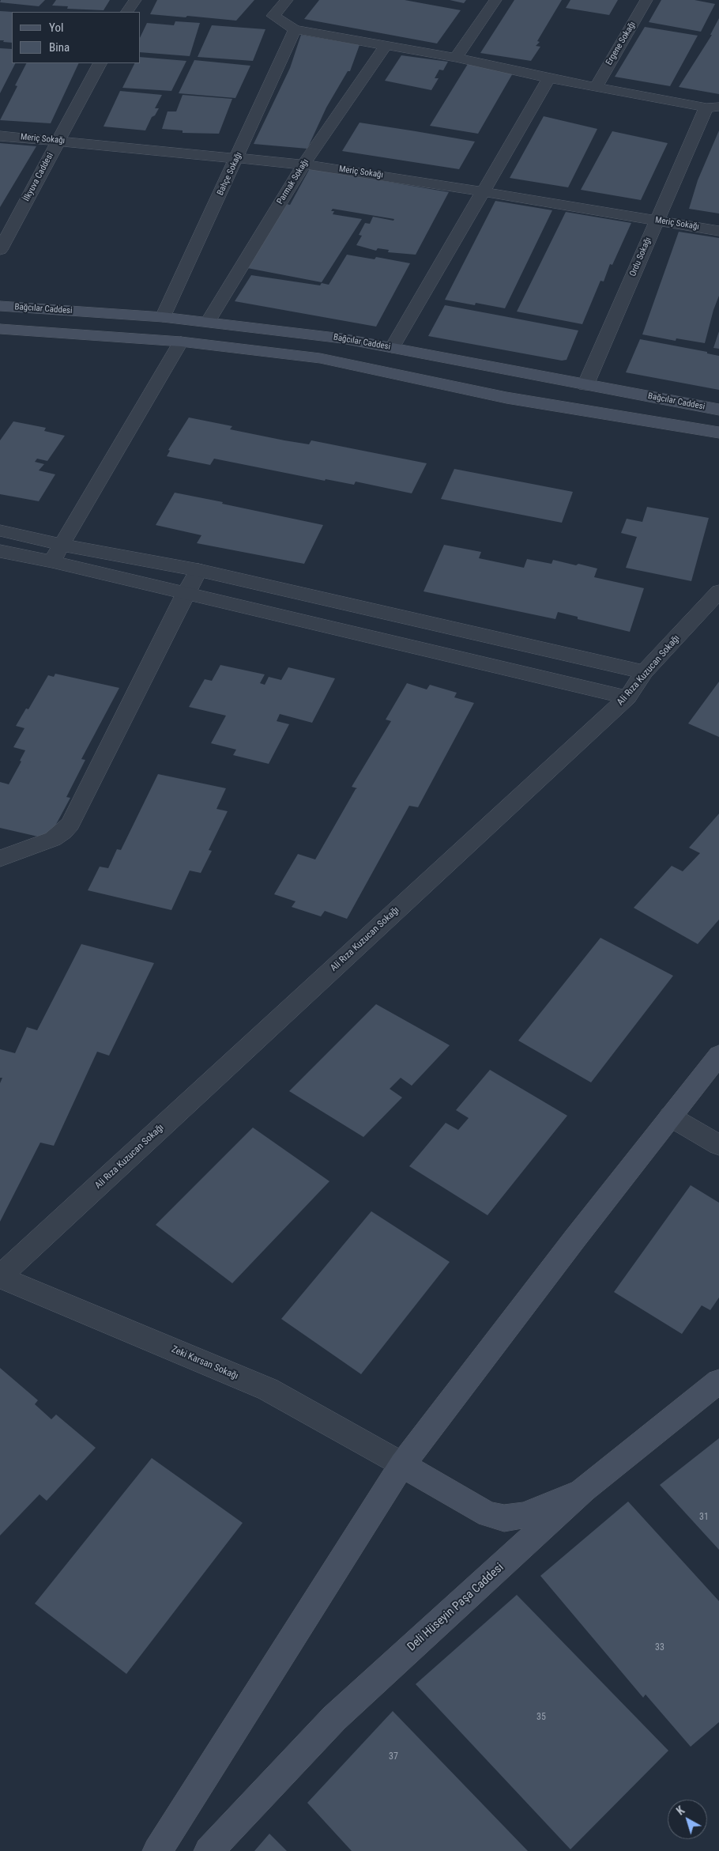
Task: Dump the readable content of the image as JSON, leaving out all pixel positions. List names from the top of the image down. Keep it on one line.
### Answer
{"streets":{"main road":["Bağcılar Caddesi","Deli Hüseyin Paşa Caddesi"],"street":["Ergene Sokağı","Meriç Sokağı","Bahçe Sokağı","İlkyuva Caddesi","Parmak Sokağı","Ordu Sokağı","Ali Rıza Kuzucan Sokağı","Zeki Karsan Sokağı"]},"crossings":[["Meriç Sokağı","Bahçe Sokağı"],["Meriç Sokağı","İlkyuva Caddesi"],["Meriç Sokağı","Parmak Sokağı"],["Meriç Sokağı","Ordu Sokağı"],["Bahçe Sokağı","Bağcılar Caddesi"],["Parmak Sokağı","Bağcılar Caddesi"],["Ordu Sokağı","Bağcılar Caddesi"],["Ali Rıza Kuzucan Sokağı","Zeki Karsan Sokağı"]],"house_numbers":["31","33","35","37"],"legend":["Yol","Bina"],"north":"top left"}
